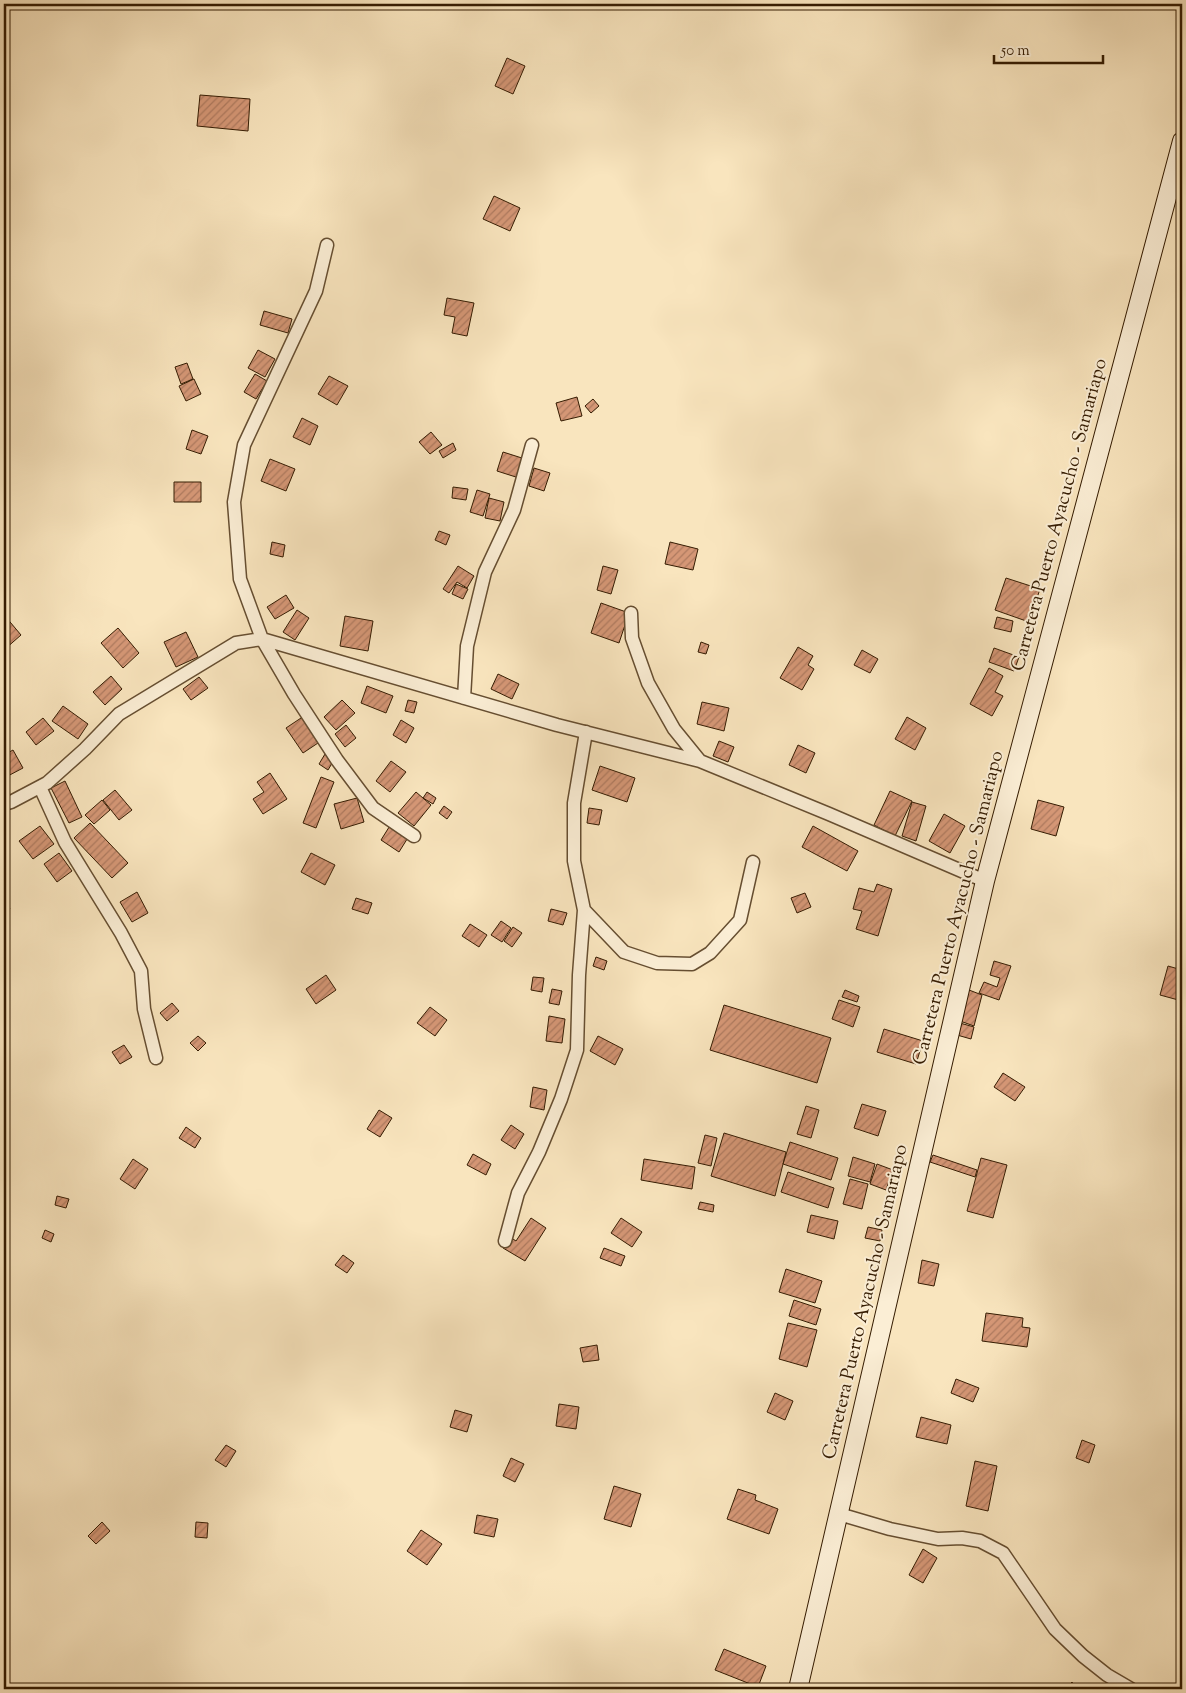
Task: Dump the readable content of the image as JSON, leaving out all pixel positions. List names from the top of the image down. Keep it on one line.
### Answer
{"streets":{"street":["Carretera Puerto Ayacucho - Samariapo"]},"scale_bar":"50 m"}
